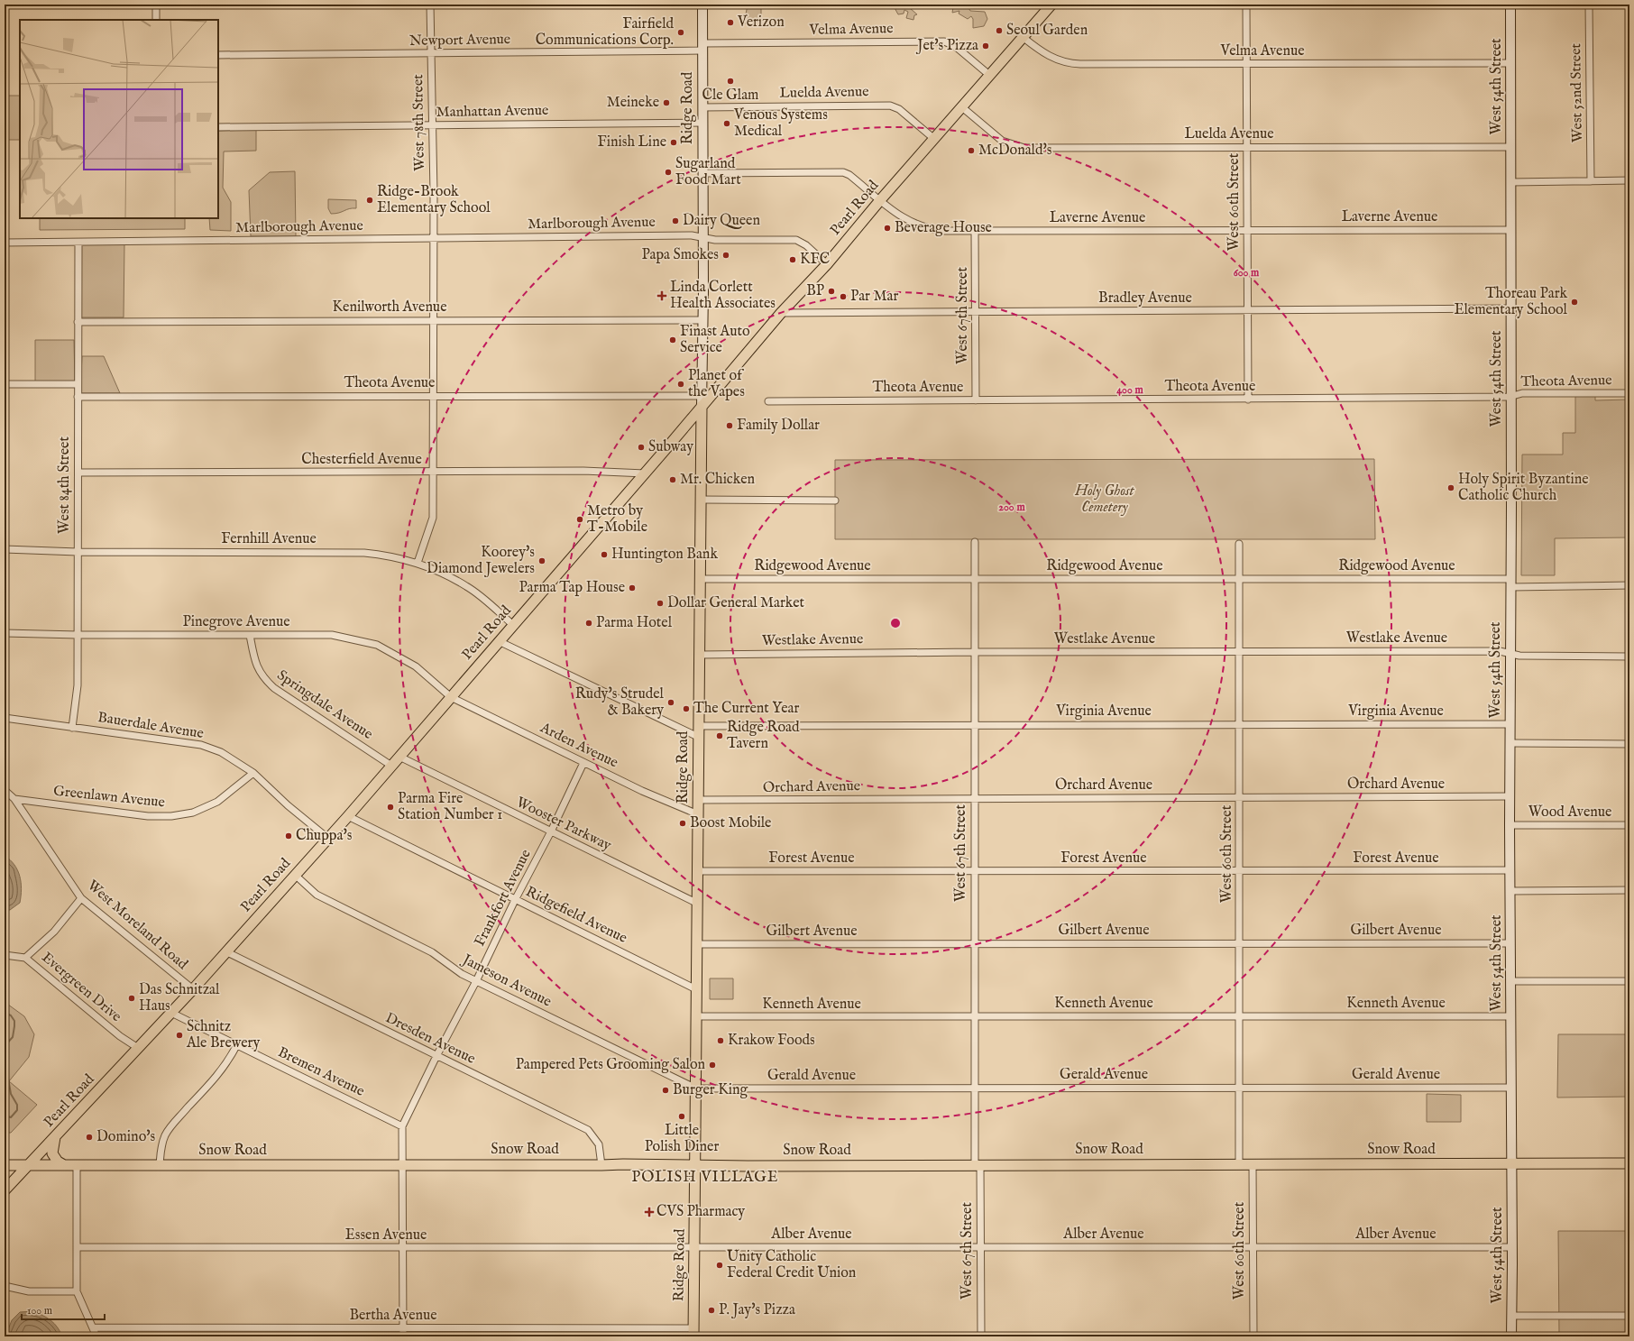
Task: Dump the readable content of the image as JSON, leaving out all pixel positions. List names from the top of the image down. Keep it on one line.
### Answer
{"streets":{"main road":["Ridge Road","Pearl Road","Snow Road"],"street":["Velma Avenue","Newport Avenue","West 54th Street","Luelda Avenue","West 52nd Street","Manhattan Avenue","West 78th Street","West 60th Street","Laverne Avenue","Marlborough Avenue","Bradley Avenue","Kenilworth Avenue","West 67th Street","Theota Avenue","Chesterfield Avenue","West 84th Street","Fernhill Avenue","Ridgewood Avenue","Pinegrove Avenue","Westlake Avenue","Springdale Avenue","Virginia Avenue","Bauerdale Avenue","Arden Avenue","Orchard Avenue","Greenlawn Avenue","Wood Avenue","Wooster Parkway","Forest Avenue","Frankfort Avenue","Ridgefield Avenue","West Moreland Road","Gilbert Avenue","Jameson Avenue","Evergreen Drive","Kenneth Avenue","Dresden Avenue","Bremen Avenue","Gerald Avenue","Alber Avenue","Essen Avenue","Bertha Avenue"]},"crossings":[["Velma Avenue","Newport Avenue"],["Velma Avenue","West 54th Street"],["Velma Avenue","Ridge Road"],["Velma Avenue","West 60th Street"],["Velma Avenue","Pearl Road"],["Newport Avenue","Ridge Road"],["Newport Avenue","West 78th Street"],["West 54th Street","Luelda Avenue"],["West 54th Street","Laverne Avenue"],["West 54th Street","Bradley Avenue"],["West 54th Street","Theota Avenue"],["West 54th Street","Ridgewood Avenue"],["West 54th Street","Westlake Avenue"],["West 54th Street","Virginia Avenue"],["West 54th Street","Orchard Avenue"],["West 54th Street","Wood Avenue"],["West 54th Street","Forest Avenue"],["West 54th Street","Gilbert Avenue"],["West 54th Street","Kenneth Avenue"],["West 54th Street","Gerald Avenue"],["West 54th Street","Snow Road"],["West 54th Street","Alber Avenue"],["Luelda Avenue","Ridge Road"],["Luelda Avenue","West 60th Street"],["Luelda Avenue","Pearl Road"],["Ridge Road","Manhattan Avenue"],["Ridge Road","Pearl Road"],["Ridge Road","Laverne Avenue"],["Ridge Road","Marlborough Avenue"],["Ridge Road","Kenilworth Avenue"],["Ridge Road","Theota Avenue"],["Ridge Road","Ridgewood Avenue"],["Ridge Road","Westlake Avenue"],["Ridge Road","Virginia Avenue"],["Ridge Road","Arden Avenue"],["Ridge Road","Orchard Avenue"],["Ridge Road","Wooster Parkway"],["Ridge Road","Forest Avenue"],["Ridge Road","Ridgefield Avenue"],["Ridge Road","Gilbert Avenue"],["Ridge Road","Jameson Avenue"],["Ridge Road","Kenneth Avenue"],["Ridge Road","Gerald Avenue"],["Ridge Road","Snow Road"],["Ridge Road","Alber Avenue"],["Ridge Road","Essen Avenue"],["Ridge Road","Bertha Avenue"],["Manhattan Avenue","West 78th Street"],["West 78th Street","Marlborough Avenue"],["West 78th Street","Kenilworth Avenue"],["West 78th Street","Theota Avenue"],["West 78th Street","Chesterfield Avenue"],["West 78th Street","Fernhill Avenue"],["West 60th Street","Laverne Avenue"],["West 60th Street","Bradley Avenue"],["West 60th Street","Theota Avenue"],["West 60th Street","Ridgewood Avenue"],["West 60th Street","Westlake Avenue"],["West 60th Street","Virginia Avenue"],["West 60th Street","Orchard Avenue"],["West 60th Street","Forest Avenue"],["West 60th Street","Gilbert Avenue"],["West 60th Street","Kenneth Avenue"],["West 60th Street","Gerald Avenue"],["West 60th Street","Snow Road"],["West 60th Street","Alber Avenue"],["Pearl Road","Laverne Avenue"],["Pearl Road","Marlborough Avenue"],["Pearl Road","Bradley Avenue"],["Pearl Road","Theota Avenue"],["Pearl Road","Chesterfield Avenue"],["Pearl Road","Fernhill Avenue"],["Pearl Road","Pinegrove Avenue"],["Pearl Road","Springdale Avenue"],["Pearl Road","Bauerdale Avenue"],["Pearl Road","Arden Avenue"],["Pearl Road","Wooster Parkway"],["Pearl Road","Ridgefield Avenue"],["Pearl Road","West Moreland Road"],["Pearl Road","Jameson Avenue"],["Pearl Road","Evergreen Drive"],["Pearl Road","Dresden Avenue"],["Pearl Road","Bremen Avenue"],["Pearl Road","Snow Road"],["Laverne Avenue","West 67th Street"],["Marlborough Avenue","West 84th Street"],["Bradley Avenue","West 67th Street"],["Kenilworth Avenue","West 84th Street"],["West 67th Street","Theota Avenue"],["West 67th Street","Ridgewood Avenue"],["West 67th Street","Westlake Avenue"],["West 67th Street","Virginia Avenue"],["West 67th Street","Orchard Avenue"],["West 67th Street","Forest Avenue"],["West 67th Street","Gilbert Avenue"],["West 67th Street","Kenneth Avenue"],["West 67th Street","Gerald Avenue"],["West 67th Street","Snow Road"],["West 67th Street","Alber Avenue"],["Theota Avenue","West 84th Street"],["Chesterfield Avenue","West 84th Street"],["West 84th Street","Fernhill Avenue"],["West 84th Street","Pinegrove Avenue"],["West 84th Street","Bauerdale Avenue"],["Pinegrove Avenue","Springdale Avenue"],["Pinegrove Avenue","Arden Avenue"],["Bauerdale Avenue","Greenlawn Avenue"],["Arden Avenue","Frankfort Avenue"],["Greenlawn Avenue","West Moreland Road"],["Wooster Parkway","Frankfort Avenue"],["Frankfort Avenue","Ridgefield Avenue"],["Frankfort Avenue","Jameson Avenue"],["Frankfort Avenue","Dresden Avenue"],["Frankfort Avenue","Bremen Avenue"],["Frankfort Avenue","Snow Road"],["Frankfort Avenue","Essen Avenue"],["Frankfort Avenue","Bertha Avenue"],["Jameson Avenue","Gerald Avenue"],["Dresden Avenue","Snow Road"],["Alber Avenue","Essen Avenue"]],"districts":["POLISH VILLAGE"],"parks":["Holy Ghost Cemetery"],"places":{"other":["Verizon","Seoul Garden","Fairfield Communications Corp.","Jet's Pizza","Cle Glam","Meineke","Venous Systems Medical","Finish Line","McDonald's","Sugarland Food Mart","Ridge-Brook Elementary School","Dairy Queen","Beverage House","Papa Smokes","KFC","BP","Par Mar","Thoreau Park Elementary School","Finast Auto Service","Planet of the Vapes","Family Dollar","Subway","Mr. Chicken","Holy Spirit Byzantine Catholic Church","Metro by T-Mobile","Huntington Bank","Koorey's Diamond Jewelers","Parma Tap House","Dollar General Market","Parma Hotel","Rudy's Strudel & Bakery","The Current Year","Ridge Road Tavern","Parma Fire Station Number 1","Boost Mobile","Chuppa's","Das Schnitzal Haus","Schnitz Ale Brewery","Krakow Foods","Pampered Pets Grooming Salon","Burger King","Little Polish Diner","Domino's","Unity Catholic Federal Credit Union","P. Jay's Pizza"],"health":["Linda Corlett Health Associates","CVS Pharmacy"]},"scale_bar":"100 m","rings":["600 m","400 m","200 m"]}
